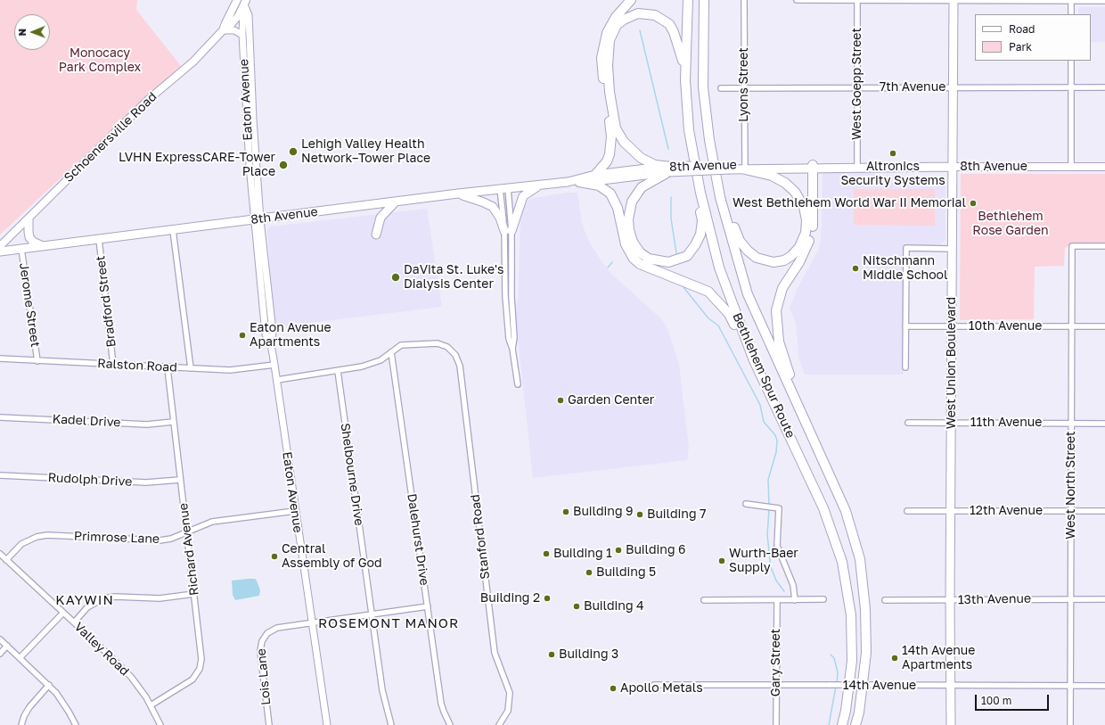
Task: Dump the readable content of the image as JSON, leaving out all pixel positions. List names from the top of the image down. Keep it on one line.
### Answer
{"streets":{"highway":["Bethlehem Spur Route"],"main road":["Schoenersville Road","8th Avenue","West Union Boulevard"],"street":["West Goepp Street","Lyons Street","7th Avenue","Eaton Avenue","Bradford Street","Jerome Street","10th Avenue","Ralston Road","Kadel Drive","11th Avenue","Shelbourne Drive","Rudolph Drive","West North Street","12th Avenue","Stanford Road","Primrose Lane","Dalehurst Drive","Richard Avenue","13th Avenue","Valley Road","Gary Street","Lois Lane","14th Avenue"]},"crossings":[["West Goepp Street","7th Avenue"],["West Goepp Street","8th Avenue"],["Lyons Street","7th Avenue"],["Lyons Street","8th Avenue"],["7th Avenue","West Union Boulevard"],["Eaton Avenue","Schoenersville Road"],["Eaton Avenue","8th Avenue"],["Eaton Avenue","Ralston Road"],["Eaton Avenue","Primrose Lane"],["Eaton Avenue","Lois Lane"],["8th Avenue","Bradford Street"],["8th Avenue","Jerome Street"],["8th Avenue","West Union Boulevard"],["Bradford Street","Ralston Road"],["Jerome Street","Ralston Road"],["10th Avenue","West Union Boulevard"],["10th Avenue","West North Street"],["West Union Boulevard","11th Avenue"],["West Union Boulevard","12th Avenue"],["West Union Boulevard","13th Avenue"],["West Union Boulevard","14th Avenue"],["Ralston Road","Richard Avenue"],["Kadel Drive","Richard Avenue"],["11th Avenue","West North Street"],["Shelbourne Drive","Lois Lane"],["Rudolph Drive","Richard Avenue"],["West North Street","12th Avenue"],["West North Street","13th Avenue"],["West North Street","14th Avenue"],["Stanford Road","Dalehurst Drive"],["Primrose Lane","Richard Avenue"],["Primrose Lane","Valley Road"],["Dalehurst Drive","Lois Lane"],["Richard Avenue","Valley Road"],["Gary Street","14th Avenue"]],"districts":["KAYWIN","ROSEMONT MANOR"],"parks":["Monocacy Park Complex","Bethlehem Rose Garden"],"places":["Lehigh Valley Health Network–Tower Place","Altronics Security Systems","LVHN ExpressCARE-Tower Place","West Bethlehem World War II Memorial","Nitschmann Middle School","DaVita St. Luke's Dialysis Center","Eaton Avenue Apartments","Garden Center","Building 9","Building 7","Building 6","Building 1","Central Assembly of God","Wurth-Baer Supply","Building 5","Building 2","Building 4","Building 3","14th Avenue Apartments","Apollo Metals"],"legend":["Road","Park"],"scale_bar":"100 m","north":"left"}
